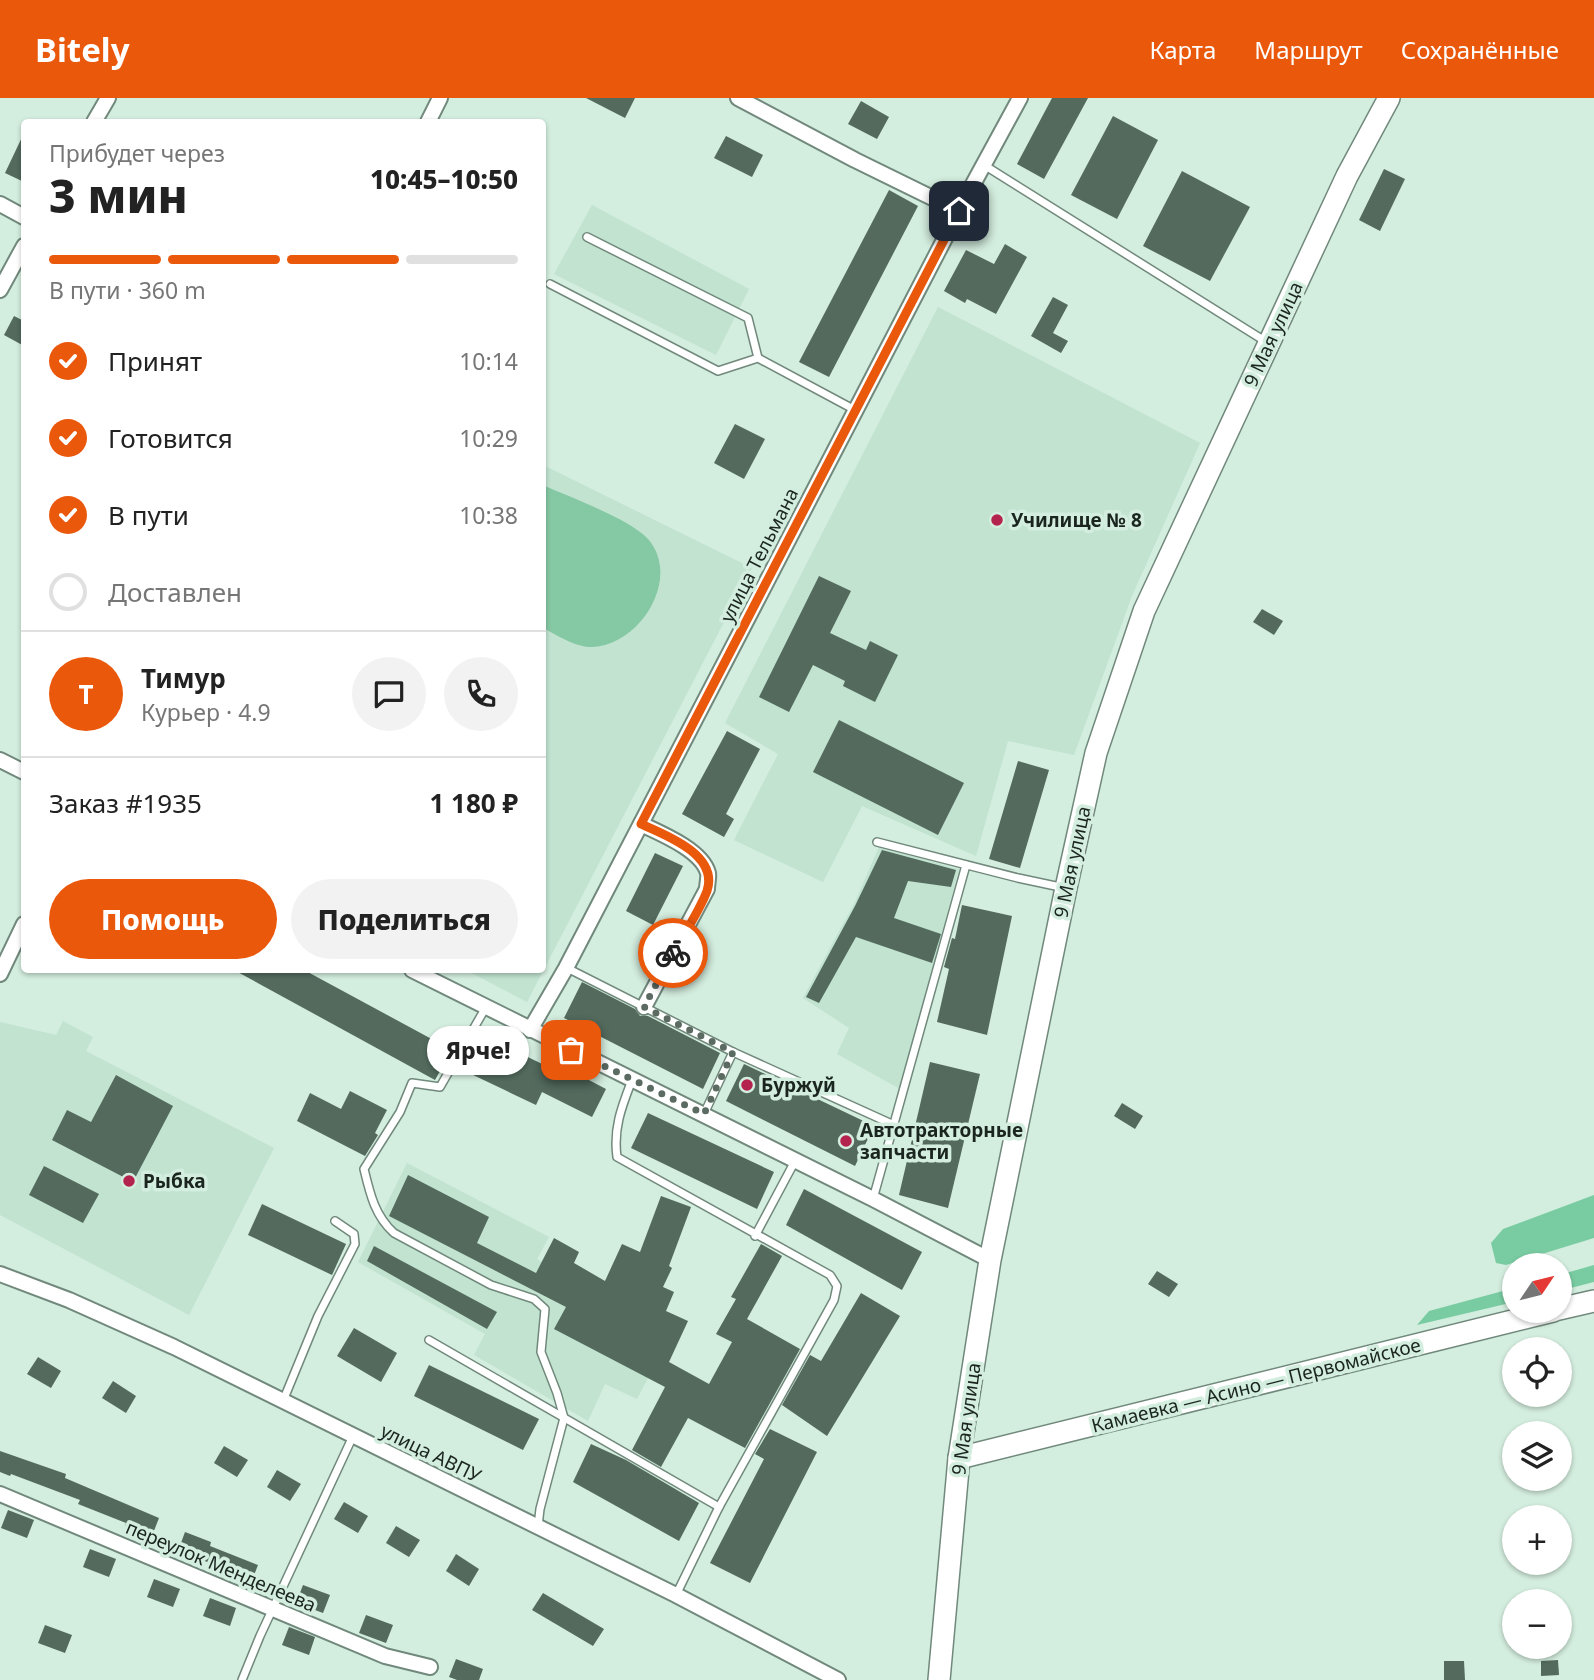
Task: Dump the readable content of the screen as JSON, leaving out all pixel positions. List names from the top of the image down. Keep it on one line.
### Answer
{"streets":{"main road":["9 Мая улица","Камаевка — Асино — Первомайское"],"street":["улица Тельмана","улица АВПУ","переулок Менделеева"]},"crossings":[["9 Мая улица","Камаевка — Асино — Первомайское"]],"places":["Училище № 8","Ярче!","Буржуй","Автотракторные запчасти","Рыбка"],"north":"top right","page":{"header":"Bitely","nav":["Карта","Маршрут","Сохранённые"],"heading":["3 мин","Прибудет через","10:45–10:50"],"panel":["Тимур","Курьер · 4.9","Заказ #1935","1 180 ₽"],"bar":"В пути · 360 m","list":[["Принят","10:14"],["Готовится","10:29"],["В пути","10:38"],"Доставлен"],"round":"Т","buttons":["Помощь","Поделиться"],"bubble":"Ярче!","map_buttons":["+","−"]}}
